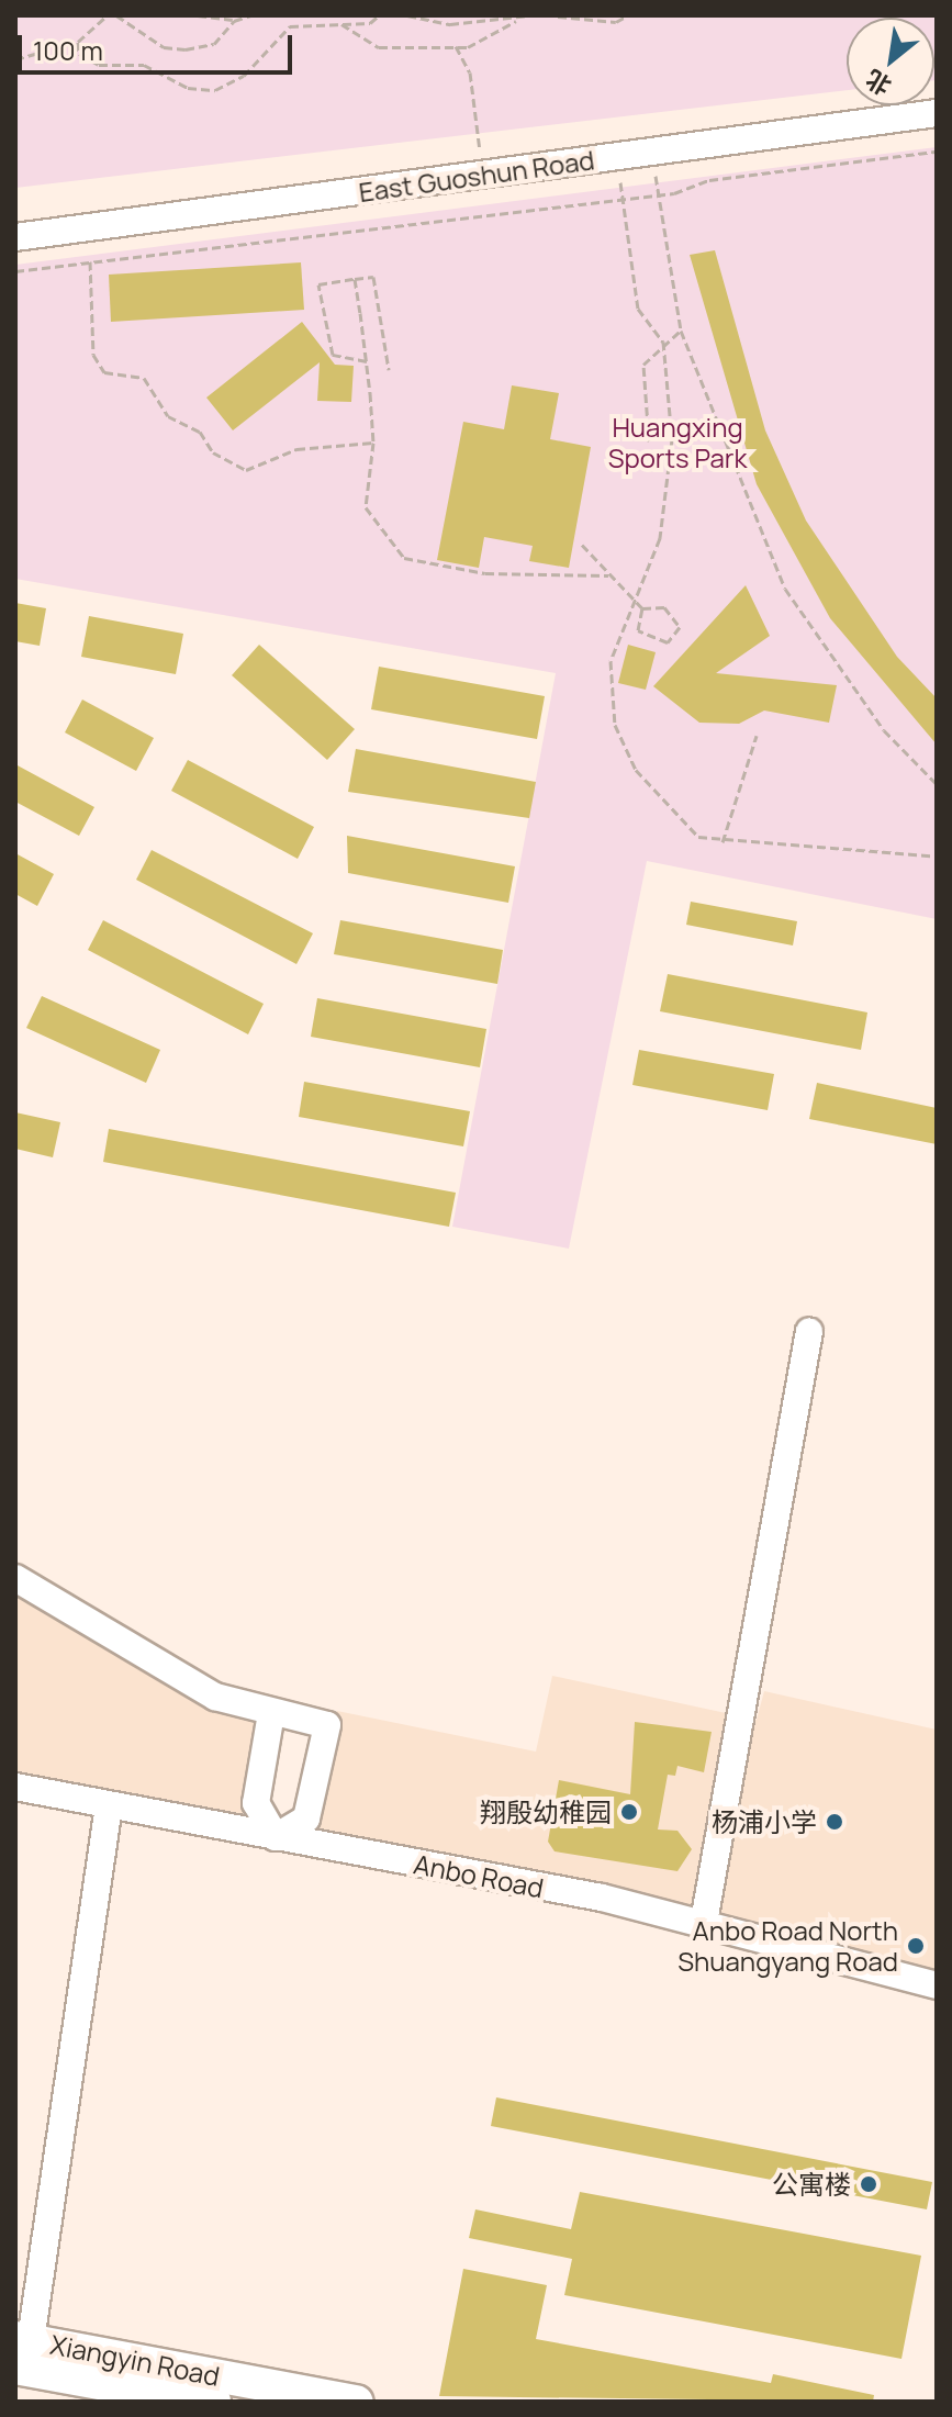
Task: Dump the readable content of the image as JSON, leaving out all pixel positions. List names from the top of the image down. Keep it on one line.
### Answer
{"streets":{"main road":["Xiangyin Road"],"street":["East Guoshun Road","Anbo Road"]},"parks":["Huangxing Sports Park"],"places":["翔殷幼稚园","杨浦小学","Anbo Road North Shuangyang Road","公寓楼"],"scale_bar":"100 m","north":"bottom left"}
